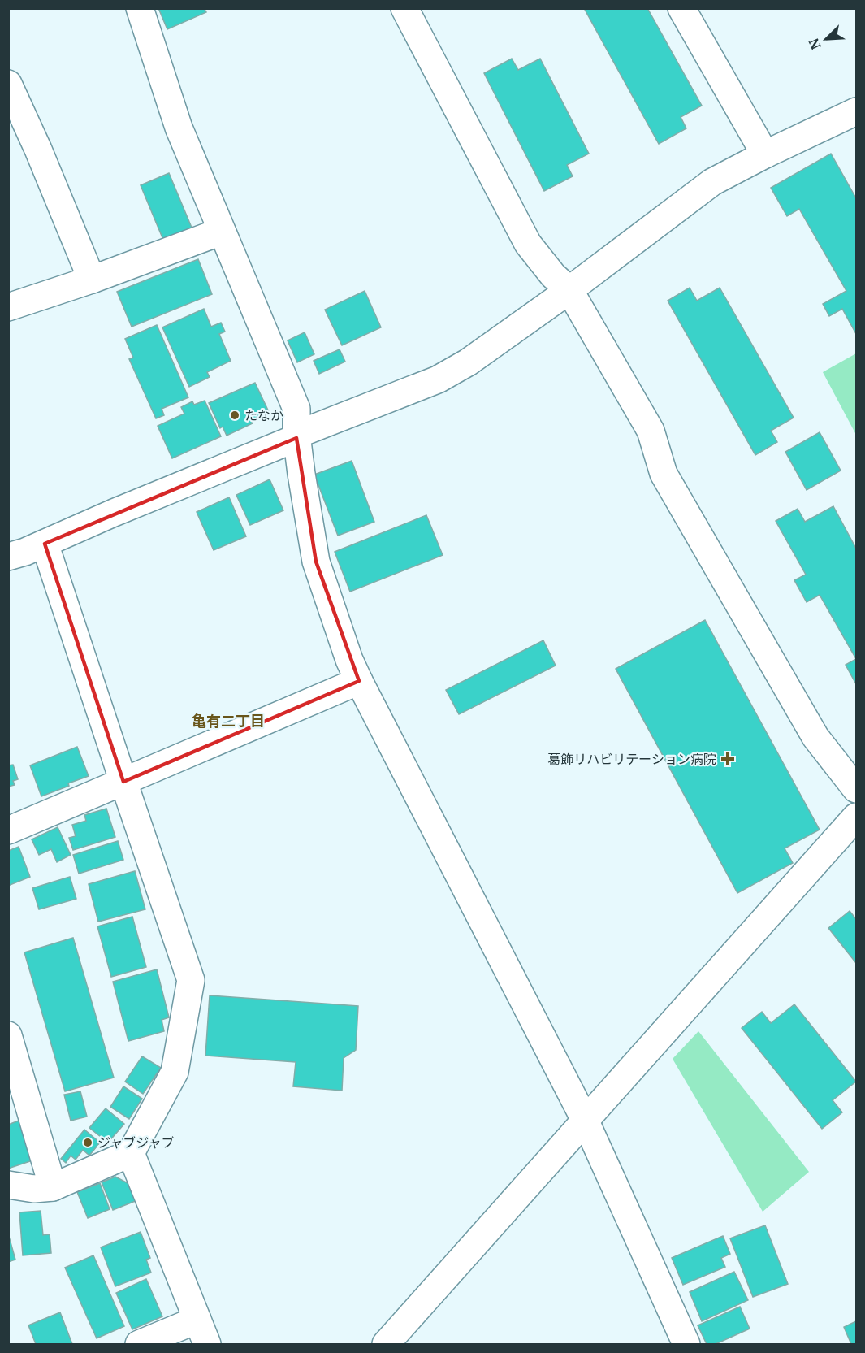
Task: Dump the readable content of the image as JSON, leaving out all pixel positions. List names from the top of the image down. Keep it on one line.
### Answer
{"districts":["亀有二丁目"],"places":{"other":["たなか","ジャブジャブ"],"health":["葛飾リハビリテーション病院"]},"north":"bottom left"}
